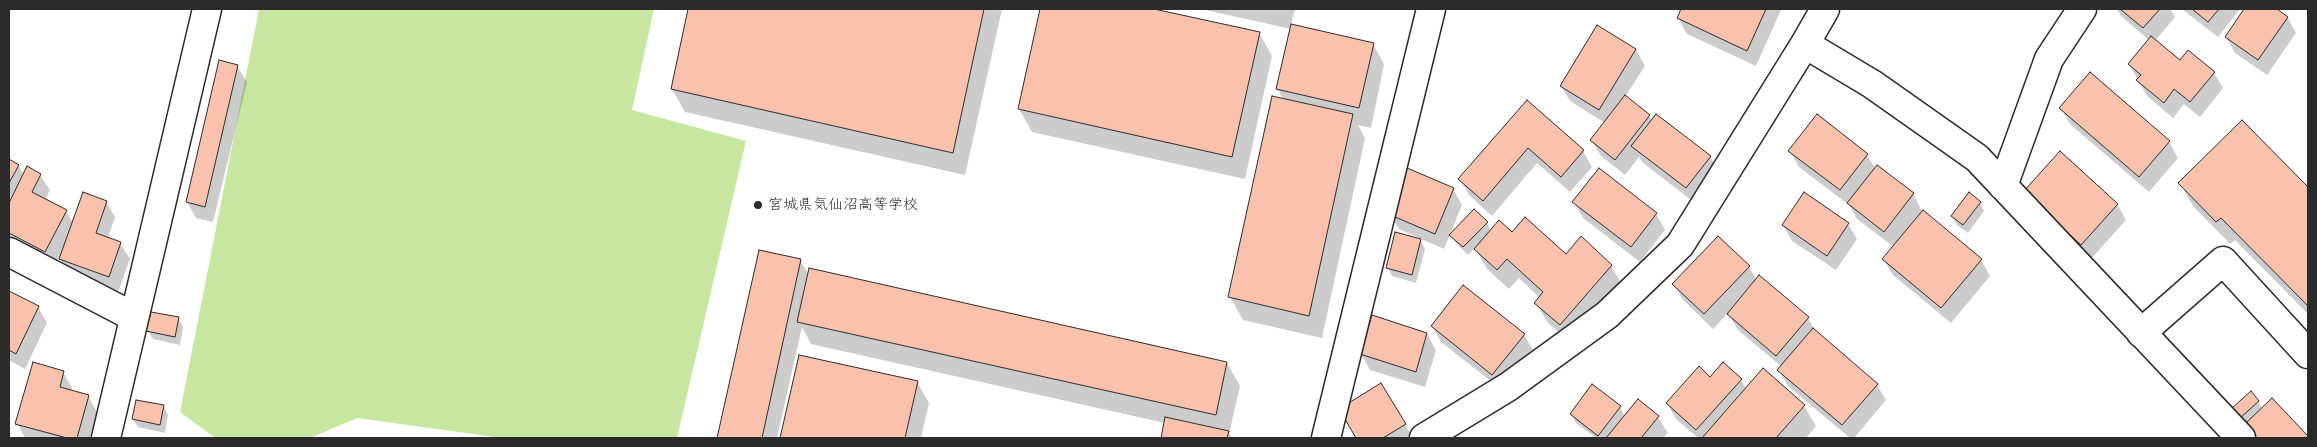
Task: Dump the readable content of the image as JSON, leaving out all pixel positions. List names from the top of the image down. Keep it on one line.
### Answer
{"places":["宮城県気仙沼高等学校"]}
